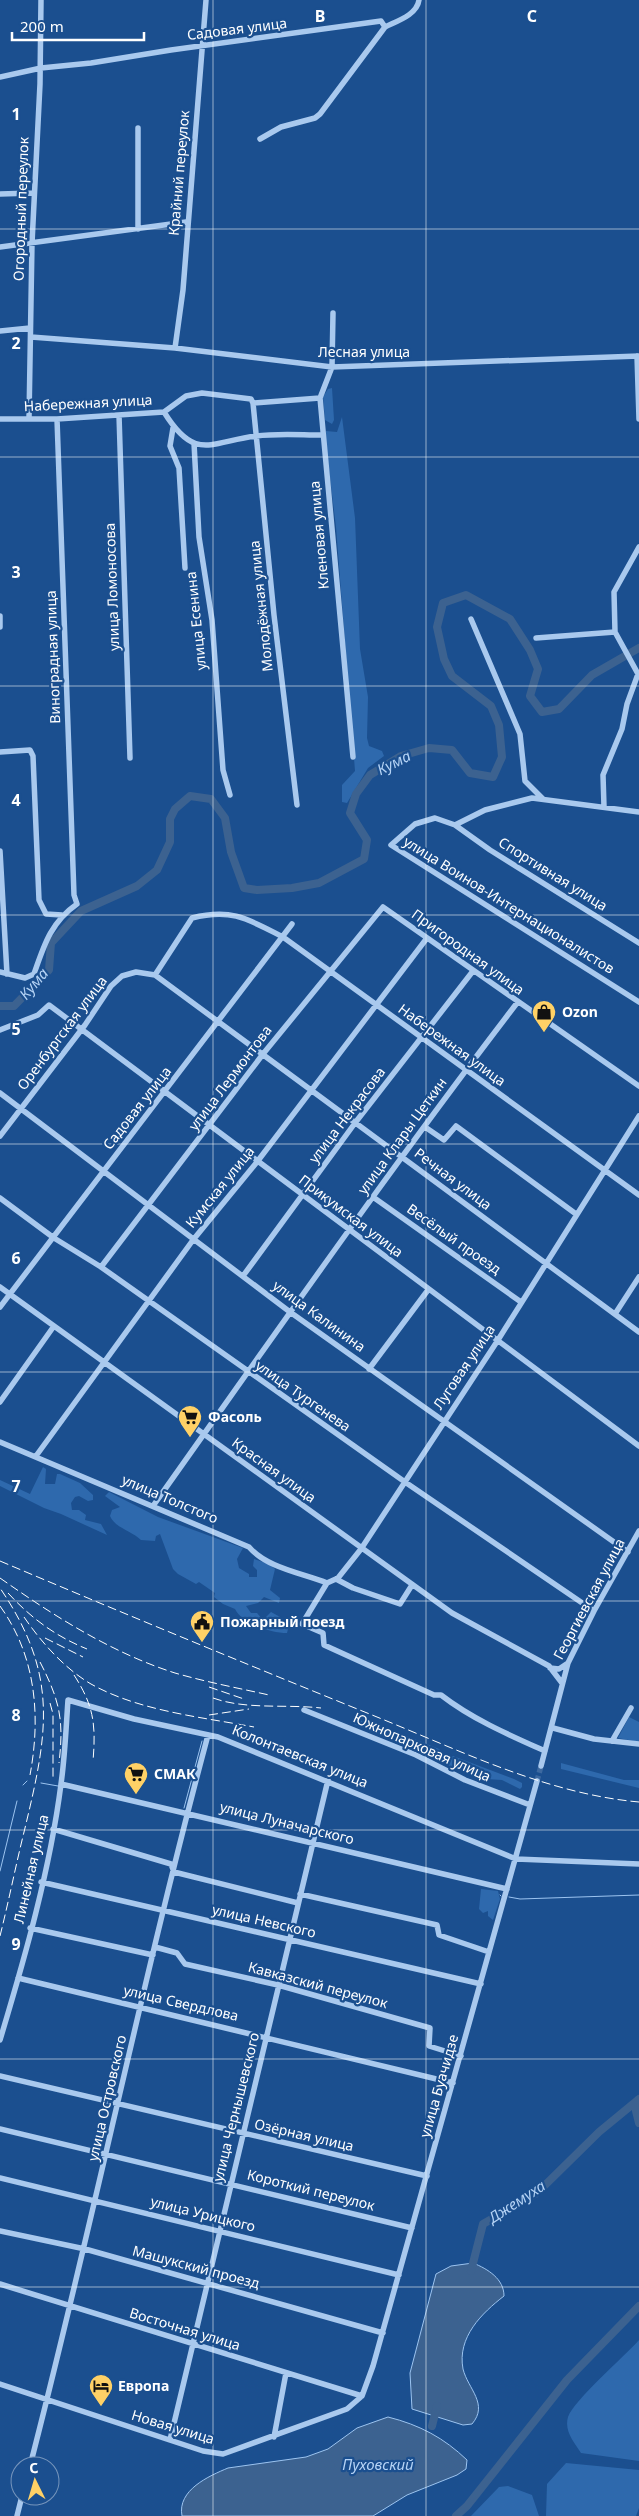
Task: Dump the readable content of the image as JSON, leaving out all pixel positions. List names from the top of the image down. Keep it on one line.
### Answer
{"streets":{"street":["Садовая улица","Крайний переулок","Огородный переулок","Лесная улица","Набережная улица","Кленовая улица","улица Ломоносова","Молодёжная улица","улица Есенина","Виноградная улица","Спортивная улица","улица Воинов-Интернационалистов","Пригородная улица","Оренбургская улица","улица Лермонтова","улица Некрасова","улица Клары Цеткин","Речная улица","Кумская улица","Прикумская улица","Весёлый проезд","улица Калинина","Луговая улица","улица Тургенева","Красная улица","улица Толстого","Георгиевская улица","Южнопарковая улица","Колонтаевская улица","улица Луначарского","Линейная улица","улица Невского","Кавказский переулок","улица Свердлова","улица Буачидзе","улица Островского","улица Чернышевского","Озёрная улица","Короткий переулок","улица Урицкого","Машукский проезд","Восточная улица","Новая улица"]},"crossings":[["Садовая улица","Крайний переулок"],["Садовая улица","Огородный переулок"],["Садовая улица","Набережная улица"],["Садовая улица","Речная улица"],["Садовая улица","Прикумская улица"],["Садовая улица","улица Калинина"],["Садовая улица","улица Тургенева"],["Садовая улица","Красная улица"],["Крайний переулок","Лесная улица"],["Огородный переулок","Лесная улица"],["Огородный переулок","Набережная улица"],["Лесная улица","Кленовая улица"],["Набережная улица","Кленовая улица"],["Набережная улица","улица Ломоносова"],["Набережная улица","Молодёжная улица"],["Набережная улица","Виноградная улица"],["Набережная улица","Оренбургская улица"],["Набережная улица","улица Лермонтова"],["Набережная улица","улица Некрасова"],["Набережная улица","улица Клары Цеткин"],["Набережная улица","Речная улица"],["Набережная улица","Кумская улица"],["Набережная улица","Луговая улица"],["Спортивная улица","улица Воинов-Интернационалистов"],["Пригородная улица","улица Лермонтова"],["Пригородная улица","улица Некрасова"],["Пригородная улица","улица Клары Цеткин"],["Пригородная улица","Кумская улица"],["Оренбургская улица","Речная улица"],["Оренбургская улица","Прикумская улица"],["Оренбургская улица","улица Калинина"],["улица Лермонтова","Речная улица"],["улица Лермонтова","Прикумская улица"],["улица Лермонтова","улица Калинина"],["улица Лермонтова","улица Тургенева"],["улица Некрасова","Речная улица"],["улица Некрасова","Прикумская улица"],["улица Некрасова","улица Калинина"],["улица Клары Цеткин","Речная улица"],["улица Клары Цеткин","Прикумская улица"],["улица Клары Цеткин","Весёлый проезд"],["улица Клары Цеткин","улица Калинина"],["улица Клары Цеткин","улица Тургенева"],["улица Клары Цеткин","Красная улица"],["улица Клары Цеткин","улица Толстого"],["Речная улица","Кумская улица"],["Речная улица","Луговая улица"],["Кумская улица","Прикумская улица"],["Кумская улица","улица Калинина"],["Кумская улица","улица Тургенева"],["Кумская улица","Красная улица"],["Кумская улица","улица Толстого"],["Прикумская улица","Луговая улица"],["Весёлый проезд","Луговая улица"],["улица Калинина","Луговая улица"],["улица Калинина","Георгиевская улица"],["Луговая улица","улица Тургенева"],["Луговая улица","Красная улица"],["Луговая улица","улица Толстого"],["улица Тургенева","Георгиевская улица"],["Красная улица","Георгиевская улица"],["Южнопарковая улица","улица Буачидзе"],["Колонтаевская улица","Линейная улица"],["Колонтаевская улица","улица Буачидзе"],["Колонтаевская улица","улица Островского"],["Колонтаевская улица","улица Чернышевского"],["улица Луначарского","Линейная улица"],["улица Луначарского","улица Буачидзе"],["улица Луначарского","улица Островского"],["улица Луначарского","улица Чернышевского"],["Линейная улица","улица Невского"],["Линейная улица","улица Свердлова"],["улица Невского","улица Буачидзе"],["улица Невского","улица Островского"],["улица Невского","улица Чернышевского"],["Кавказский переулок","улица Буачидзе"],["Кавказский переулок","улица Островского"],["Кавказский переулок","улица Чернышевского"],["улица Свердлова","улица Буачидзе"],["улица Свердлова","улица Островского"],["улица Свердлова","улица Чернышевского"],["улица Буачидзе","Озёрная улица"],["улица Буачидзе","Короткий переулок"],["улица Буачидзе","улица Урицкого"],["улица Буачидзе","Машукский проезд"],["улица Буачидзе","Восточная улица"],["улица Буачидзе","Новая улица"],["улица Островского","Озёрная улица"],["улица Островского","Короткий переулок"],["улица Островского","улица Урицкого"],["улица Островского","Машукский проезд"],["улица Островского","Восточная улица"],["улица Островского","Новая улица"],["улица Чернышевского","Озёрная улица"],["улица Чернышевского","Короткий переулок"],["улица Чернышевского","улица Урицкого"],["улица Чернышевского","Машукский проезд"],["улица Чернышевского","Восточная улица"],["улица Чернышевского","Новая улица"],["Восточная улица","Новая улица"]],"water":["Кума","Джемуха","Пуховский"],"places":{"shop":["Ozon"],"supermarket":["Фасоль","СМАК"],"public building":["Пожарный поезд"],"hotel":["Европа"]},"scale_bar":"200 m","north":"top","grid":{"columns":["B","C"],"rows":["1","2","3","4","5","6","7","8","9"]}}
